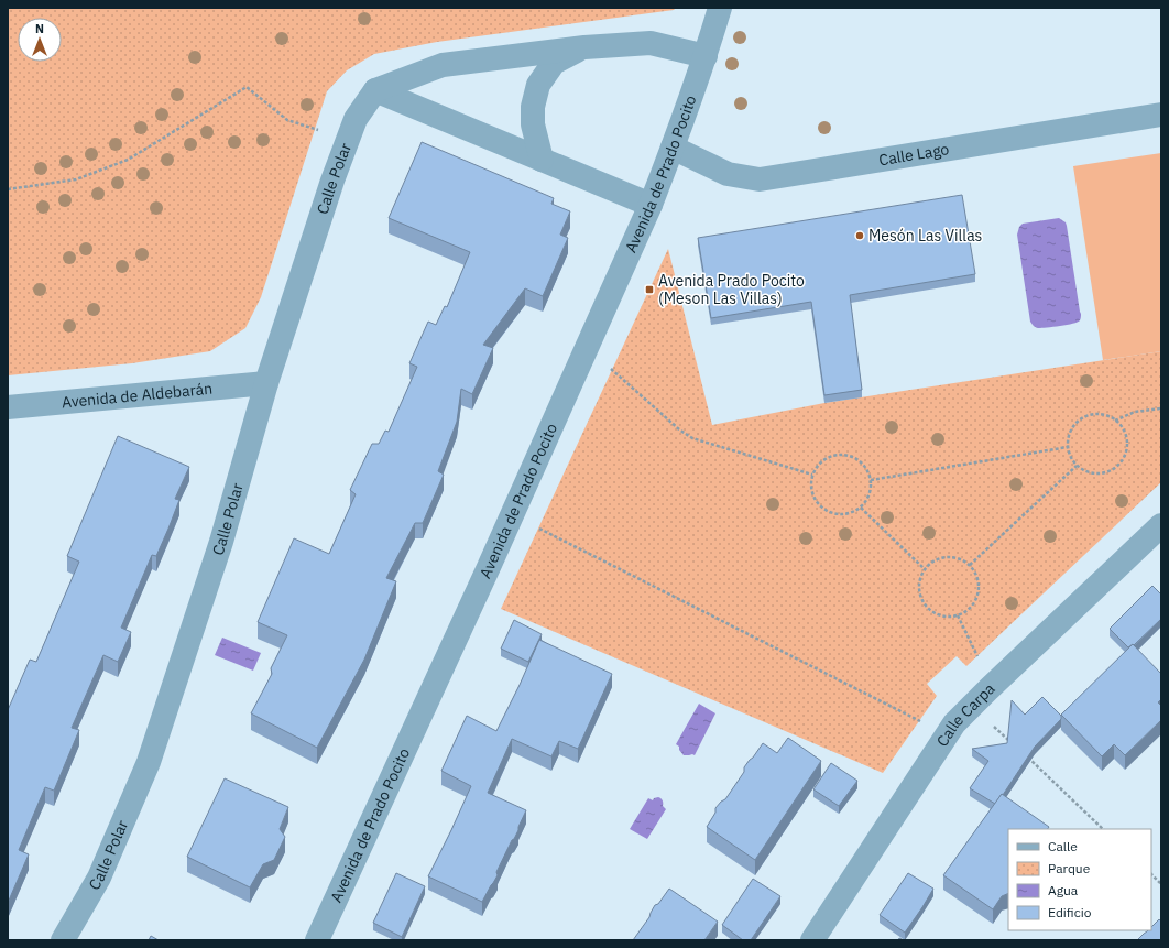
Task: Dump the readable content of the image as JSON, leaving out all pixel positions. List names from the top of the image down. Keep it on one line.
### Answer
{"streets":{"street":["Calle Lago","Avenida de Prado Pocito","Calle Polar","Avenida de Aldebarán","Calle Carpa"]},"crossings":[["Calle Lago","Avenida de Prado Pocito"],["Calle Polar","Avenida de Aldebarán"]],"places":{"other":["Mesón Las Villas"],"transit":["Avenida Prado Pocito (Meson Las Villas)"]},"legend":["Calle","Parque","Agua","Edificio"],"north":"top"}
